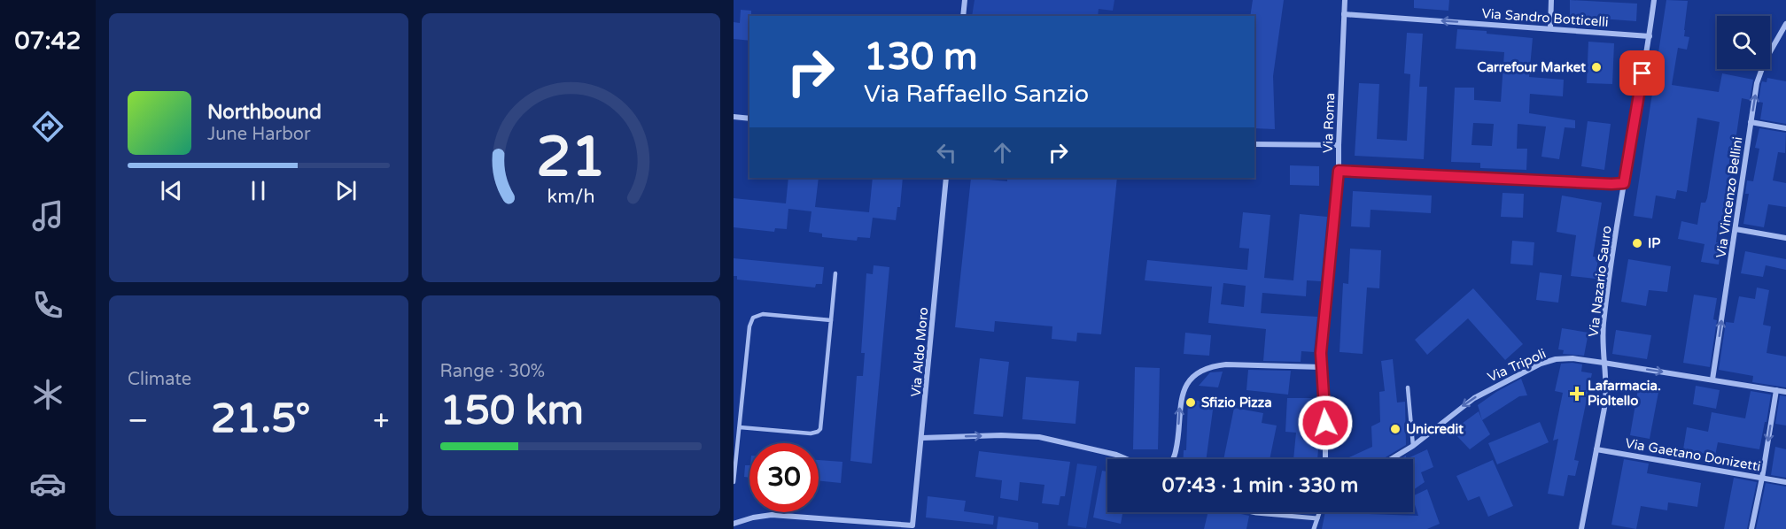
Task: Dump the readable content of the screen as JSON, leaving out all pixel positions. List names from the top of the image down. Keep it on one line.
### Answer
{"streets":{"street":["Via Sandro Botticelli","Via Roma","Via Vincenzo Bellini","Via Nazario Sauro","Via Aldo Moro","Via Tripoli","Via Gaetano Donizetti"]},"crossings":[["Via Sandro Botticelli","Via Roma"],["Via Sandro Botticelli","Via Nazario Sauro"],["Via Vincenzo Bellini","Via Tripoli"],["Via Nazario Sauro","Via Tripoli"],["Via Nazario Sauro","Via Gaetano Donizetti"]],"one_way":["Via Sandro Botticelli","Via Vincenzo Bellini"],"places":{"other":["Carrefour Market","IP","Sfizio Pizza","Unicredit"],"health":["Lafarmacia. Pioltello"]},"page":{"tabs":"07:42","turn":["130 m","Via Raffaello Sanzio"],"song":["Northbound","June Harbor"],"tile":["Climate",["Range · 30%","150 km"]],"heat":["−","21.5°","+"],"limit":"30","trip":"07:43 · 1 min · 330 m","gauge":["21","km/h"]}}
